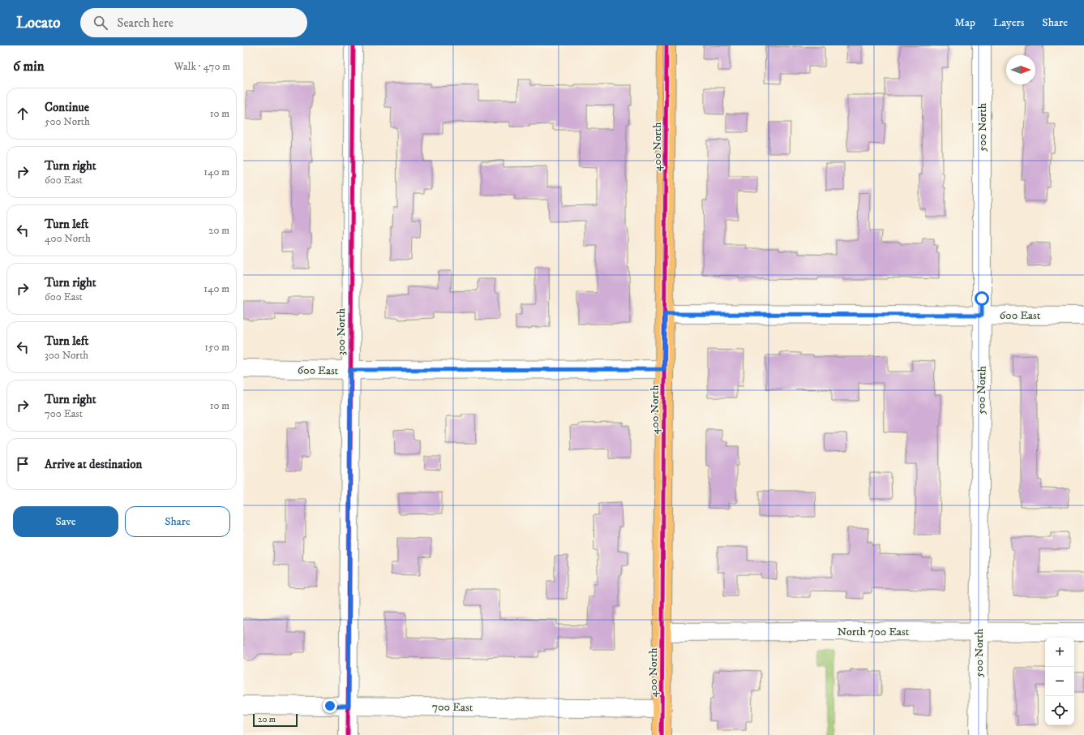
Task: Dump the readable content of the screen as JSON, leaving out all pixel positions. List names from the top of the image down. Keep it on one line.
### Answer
{"streets":{"main road":["400 North"],"street":["500 North","600 East","300 North","North 700 East","700 East"]},"crossings":[["500 North","600 East"],["500 North","North 700 East"],["400 North","600 East"],["400 North","North 700 East"],["400 North","700 East"],["600 East","300 North"],["300 North","700 East"]],"scale_bar":"20 m","north":"right","page":{"header":"Locato","search":"Search here","nav":["Map","Layers","Share"],"heading":["6 min","Walk · 470 m"],"list":[["Continue","500 North","10 m"],["Turn right","600 East","140 m"],["Turn left","400 North","20 m"],["Turn right","600 East","140 m"],["Turn left","300 North","150 m"],["Turn right","700 East","10 m"],"Arrive at destination"],"buttons":["Save","Share"],"map_buttons":["+","−"],"scale":"20 m"}}
